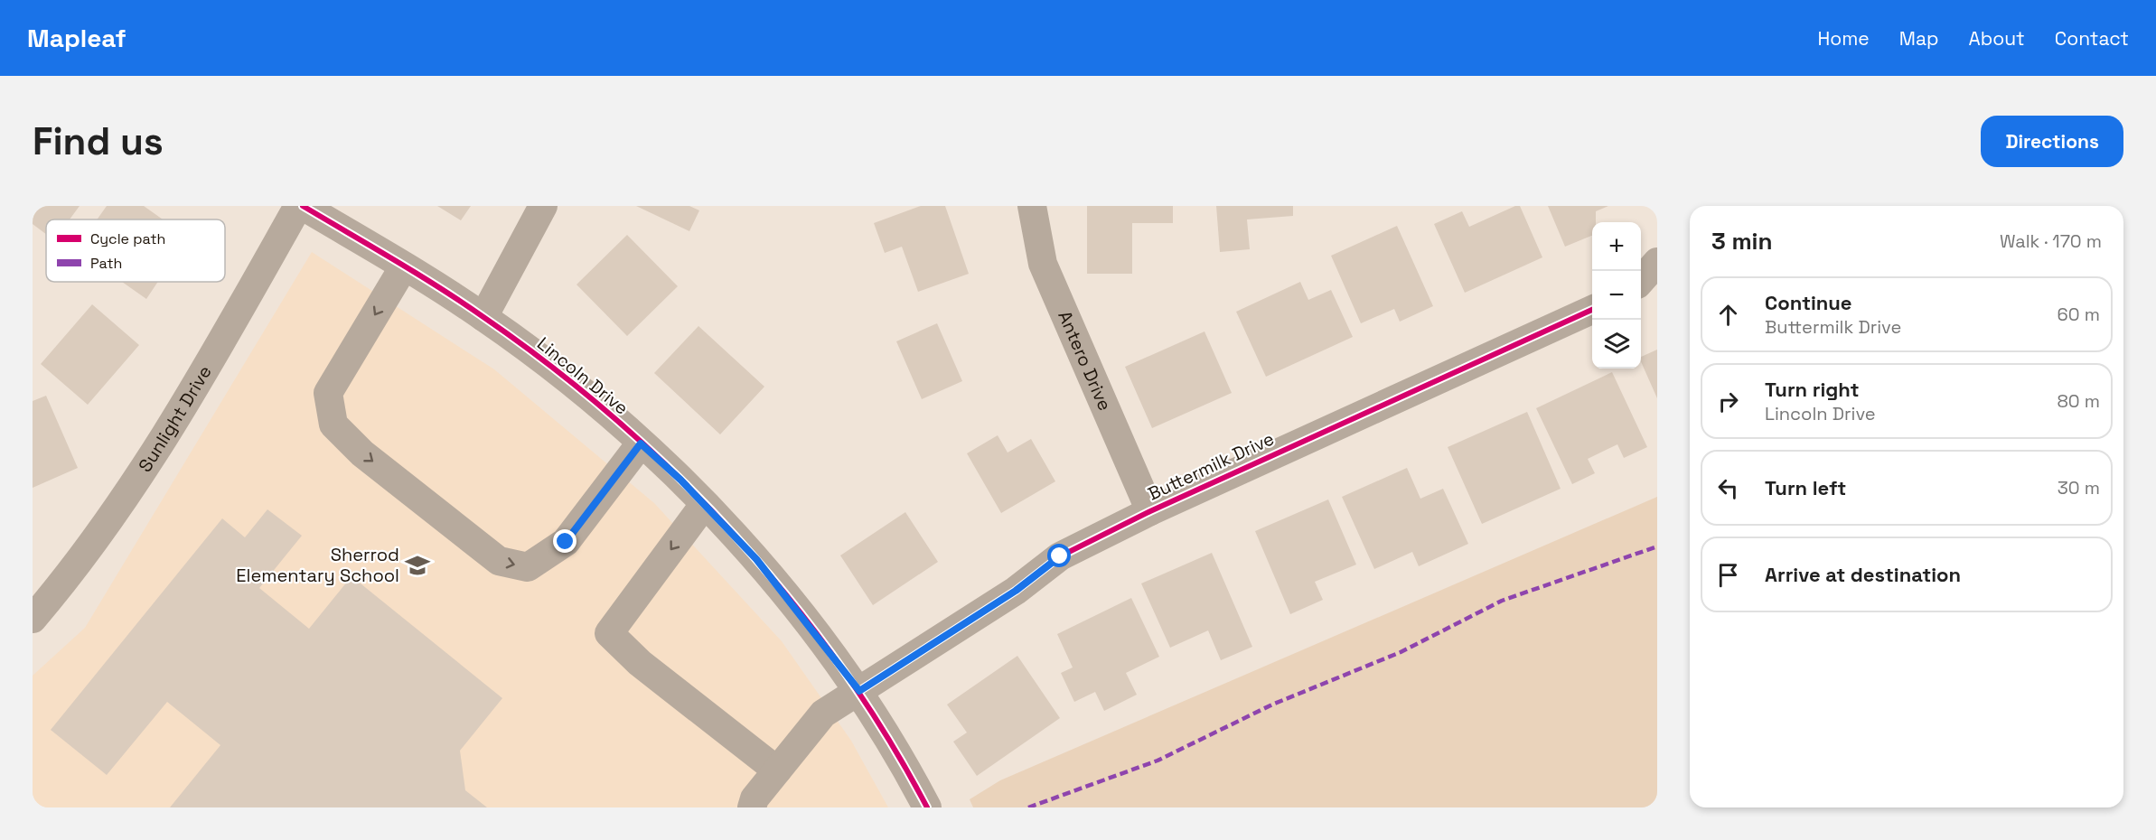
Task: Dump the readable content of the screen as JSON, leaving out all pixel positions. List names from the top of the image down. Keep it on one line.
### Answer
{"streets":{"street":["Antero Drive","Lincoln Drive","Sunlight Drive","Buttermilk Drive"]},"crossings":[["Antero Drive","Buttermilk Drive"],["Lincoln Drive","Buttermilk Drive"]],"places":{"school or university":["Sherrod Elementary School"]},"legend":["Cycle path","Path"],"page":{"header":"Mapleaf","nav":["Home","Map","About","Contact"],"buttons":"Directions","title":"Find us","heading":["3 min","Walk · 170 m"],"map_buttons":["+","−"],"list":[["Continue","Buttermilk Drive","60 m"],["Turn right","Lincoln Drive","80 m"],["Turn left","30 m"],"Arrive at destination"]}}
